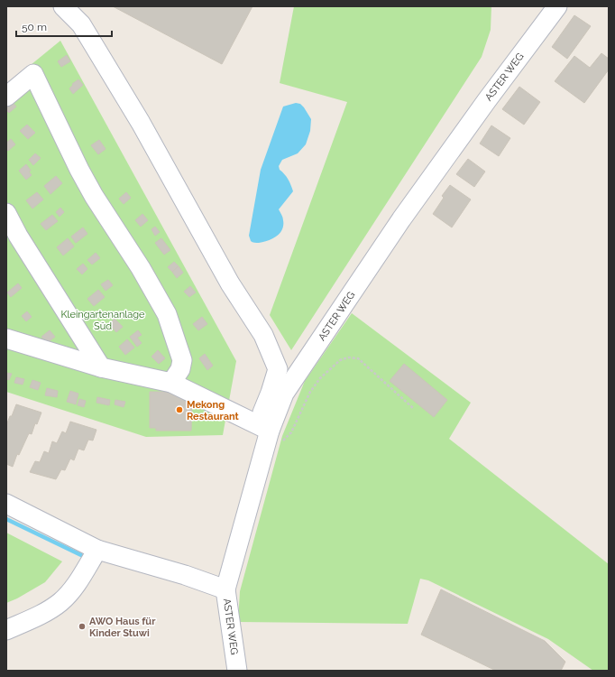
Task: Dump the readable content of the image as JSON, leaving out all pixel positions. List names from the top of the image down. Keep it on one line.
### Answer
{"streets":{"street":["ASTER WEG"]},"parks":["Kleingartenanlage Süd"],"places":["Mekong Restaurant","AWO Haus für Kinder Stuwi"],"scale_bar":"50 m"}
